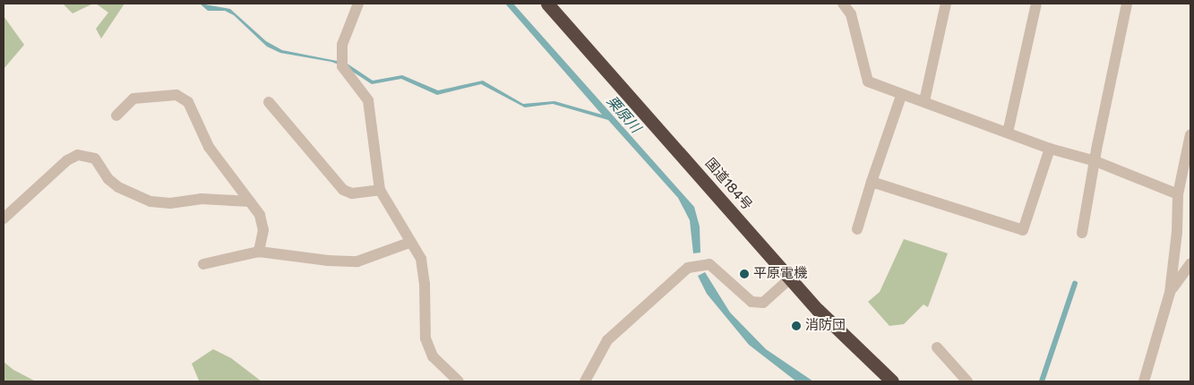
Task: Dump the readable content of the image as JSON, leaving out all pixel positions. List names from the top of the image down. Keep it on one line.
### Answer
{"streets":{"highway":["国道184号"]},"water":["栗原川"],"places":["平原電機","消防団"]}
